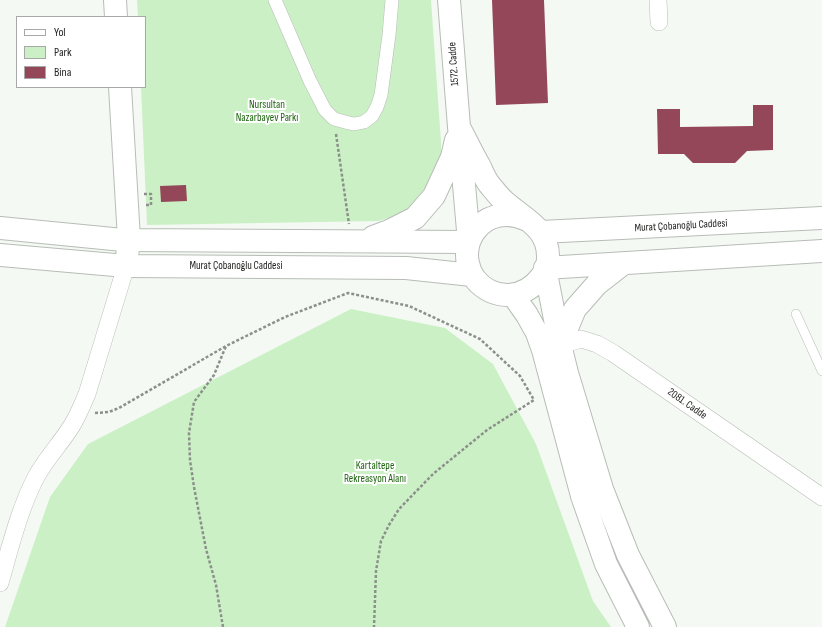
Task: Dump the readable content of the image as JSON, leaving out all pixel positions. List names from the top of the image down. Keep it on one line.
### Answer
{"streets":{"main road":["1572. Cadde","Murat Çobanoğlu Caddesi"],"street":["2081. Cadde"]},"crossings":[["1572. Cadde","Murat Çobanoğlu Caddesi"]],"parks":["Nursultan Nazarbayev Parkı","Kartaltepe Rekreasyon Alanı"],"legend":["Yol","Park","Bina"]}
